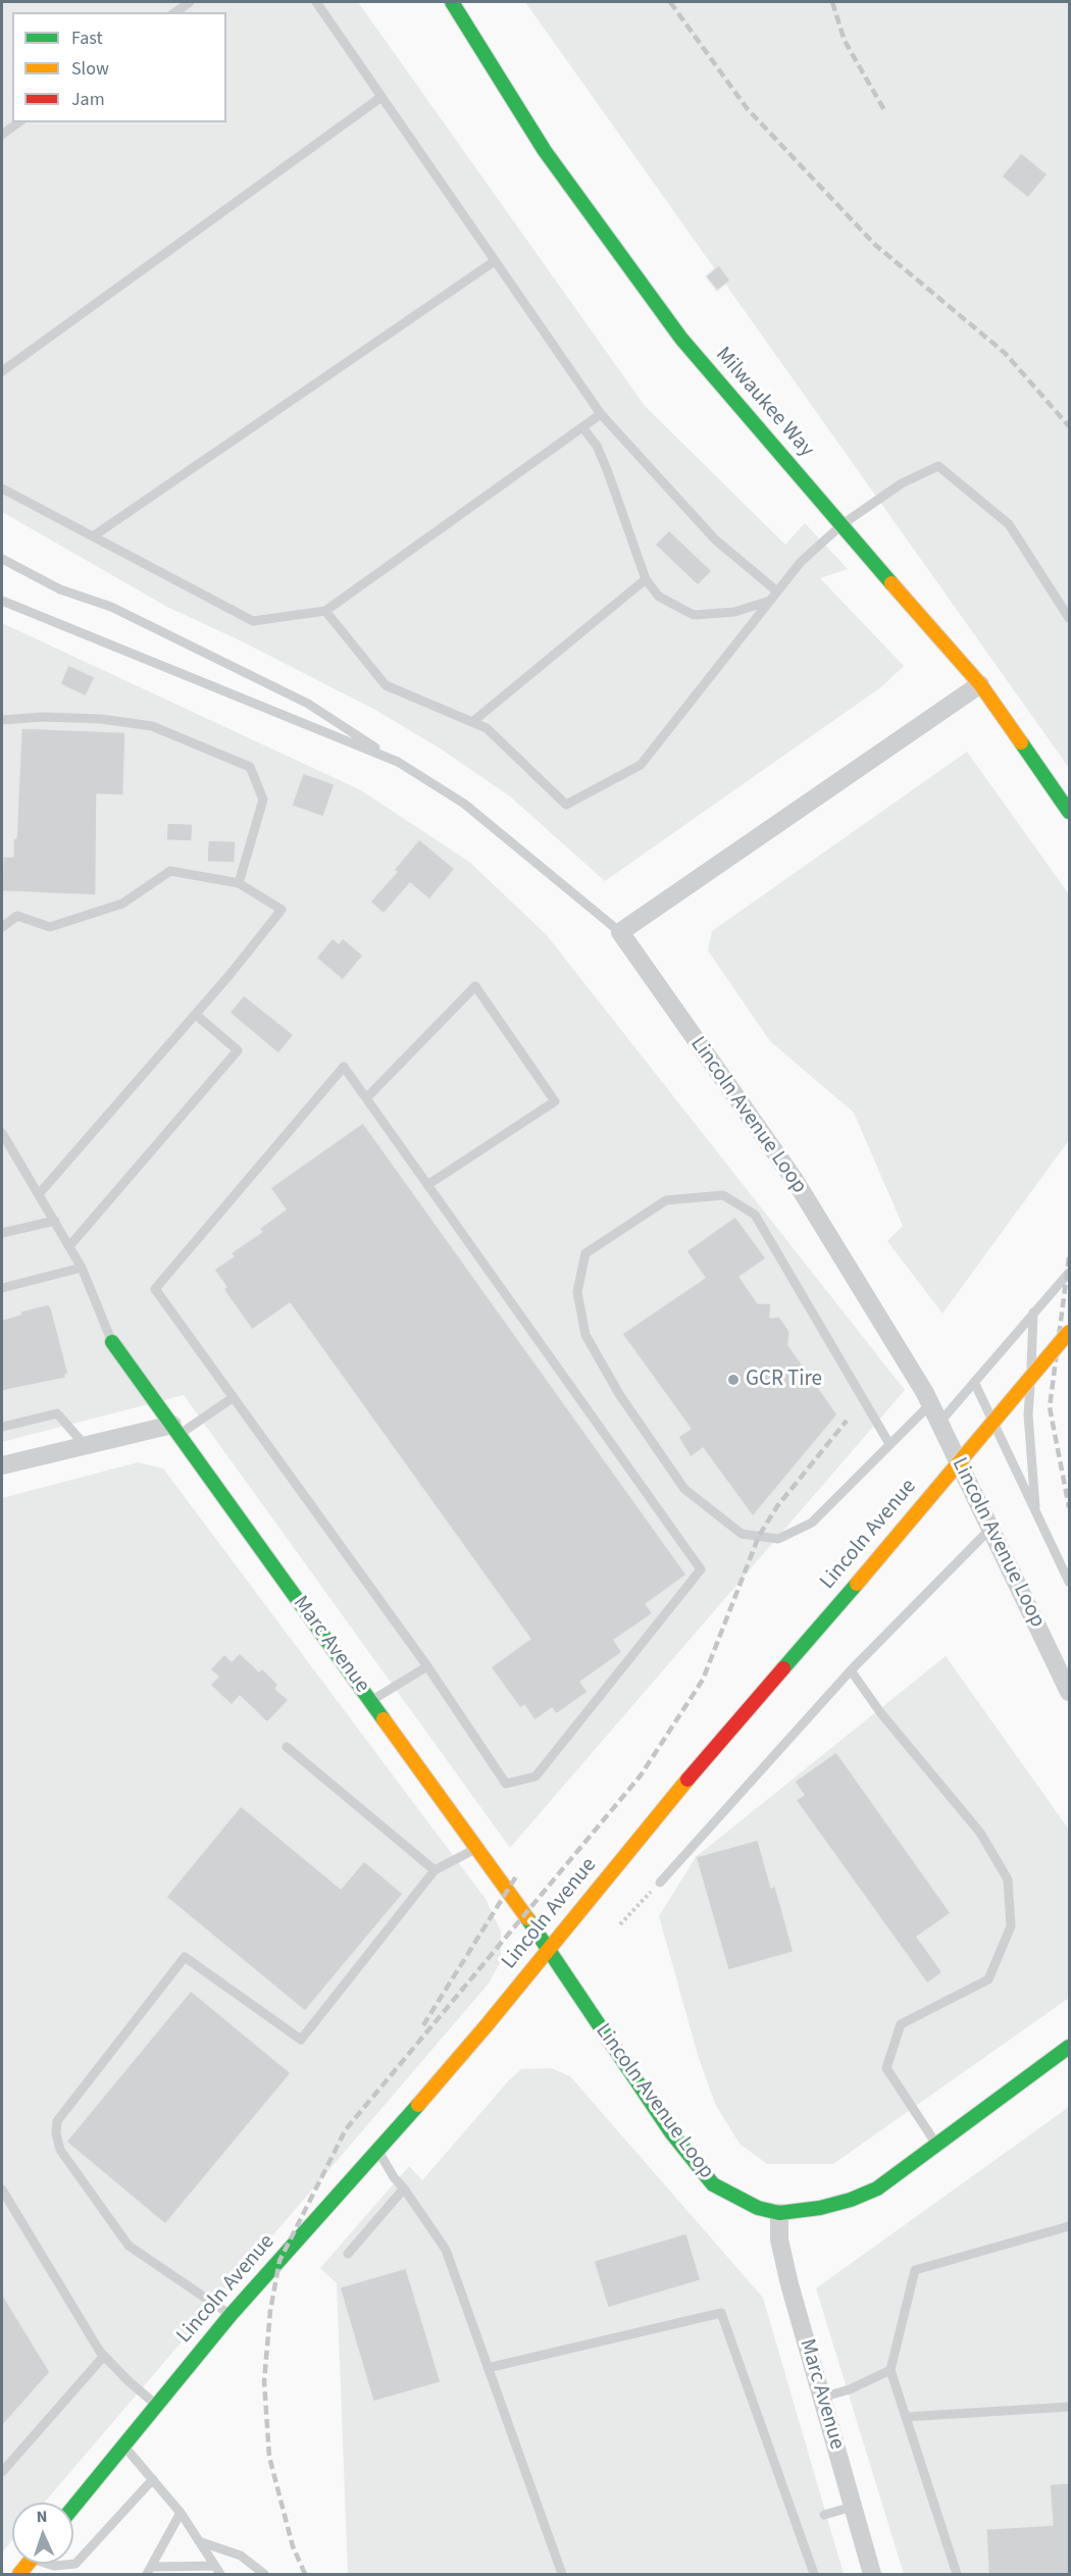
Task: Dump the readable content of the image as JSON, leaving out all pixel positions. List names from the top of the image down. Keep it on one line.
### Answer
{"streets":{"street":["Milwaukee Way","Lincoln Avenue Loop","Lincoln Avenue","Marc Avenue"]},"crossings":[["Lincoln Avenue Loop","Lincoln Avenue"],["Lincoln Avenue Loop","Marc Avenue"],["Lincoln Avenue","Marc Avenue"]],"places":["GCR Tire"],"legend":["Fast","Slow","Jam"],"north":"top"}
